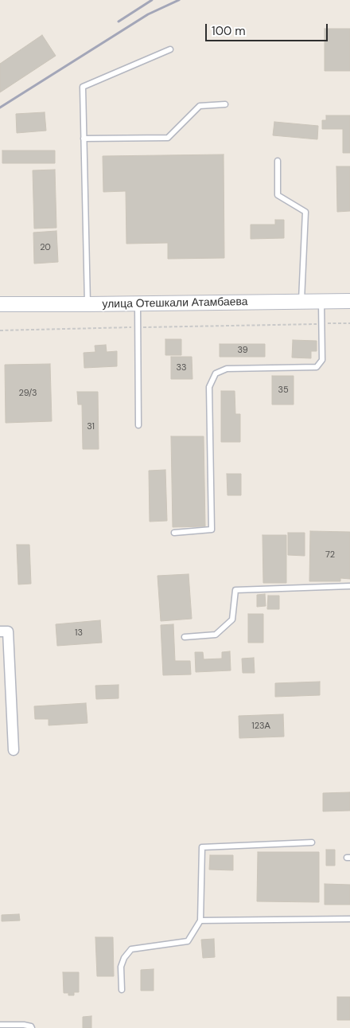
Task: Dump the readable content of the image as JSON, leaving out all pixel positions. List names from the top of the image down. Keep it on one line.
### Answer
{"streets":{"street":["улица Отешкали Атамбаева"]},"house_numbers":["20","39","33","35","29/3","31","72","13","123А"],"scale_bar":"100 m"}
